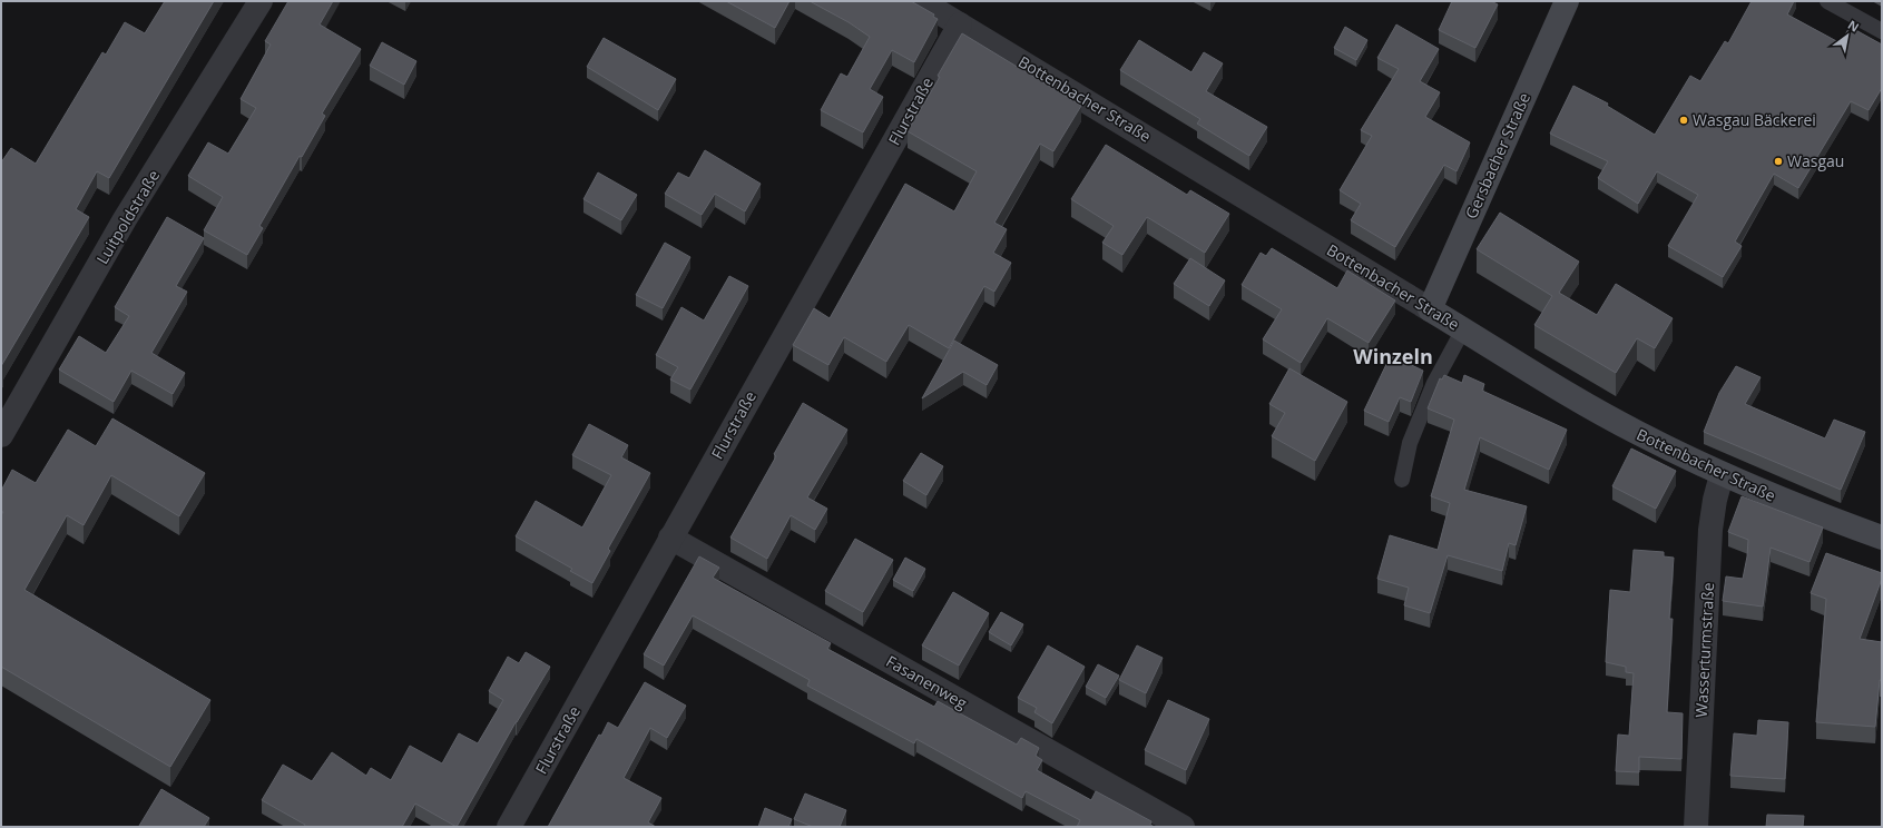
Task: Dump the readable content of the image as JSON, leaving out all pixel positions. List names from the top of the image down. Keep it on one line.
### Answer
{"streets":{"street":["Bottenbacher Straße","Flurstraße","Gersbacher Straße","Luitpoldstraße","Wasserturmstraße","Fasanenweg"]},"crossings":[["Bottenbacher Straße","Flurstraße"],["Bottenbacher Straße","Gersbacher Straße"],["Bottenbacher Straße","Wasserturmstraße"],["Flurstraße","Fasanenweg"]],"districts":["Winzeln"],"places":["Wasgau Bäckerei","Wasgau"],"north":"top right"}
